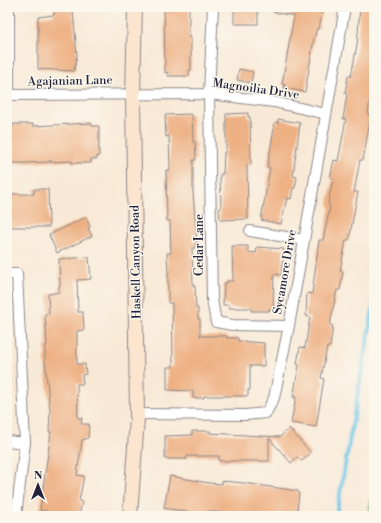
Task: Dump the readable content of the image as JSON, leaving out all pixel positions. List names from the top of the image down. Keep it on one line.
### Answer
{"streets":{"main road":["Haskell Canyon Road"],"street":["Agajanian Lane","Magnoilia Drive","Cedar Lane","Sycamore Drive"]},"crossings":[["Agajanian Lane","Magnoilia Drive"],["Agajanian Lane","Haskell Canyon Road"],["Magnoilia Drive","Cedar Lane"],["Magnoilia Drive","Haskell Canyon Road"],["Magnoilia Drive","Sycamore Drive"],["Cedar Lane","Sycamore Drive"],["Haskell Canyon Road","Sycamore Drive"]],"north":"top"}
